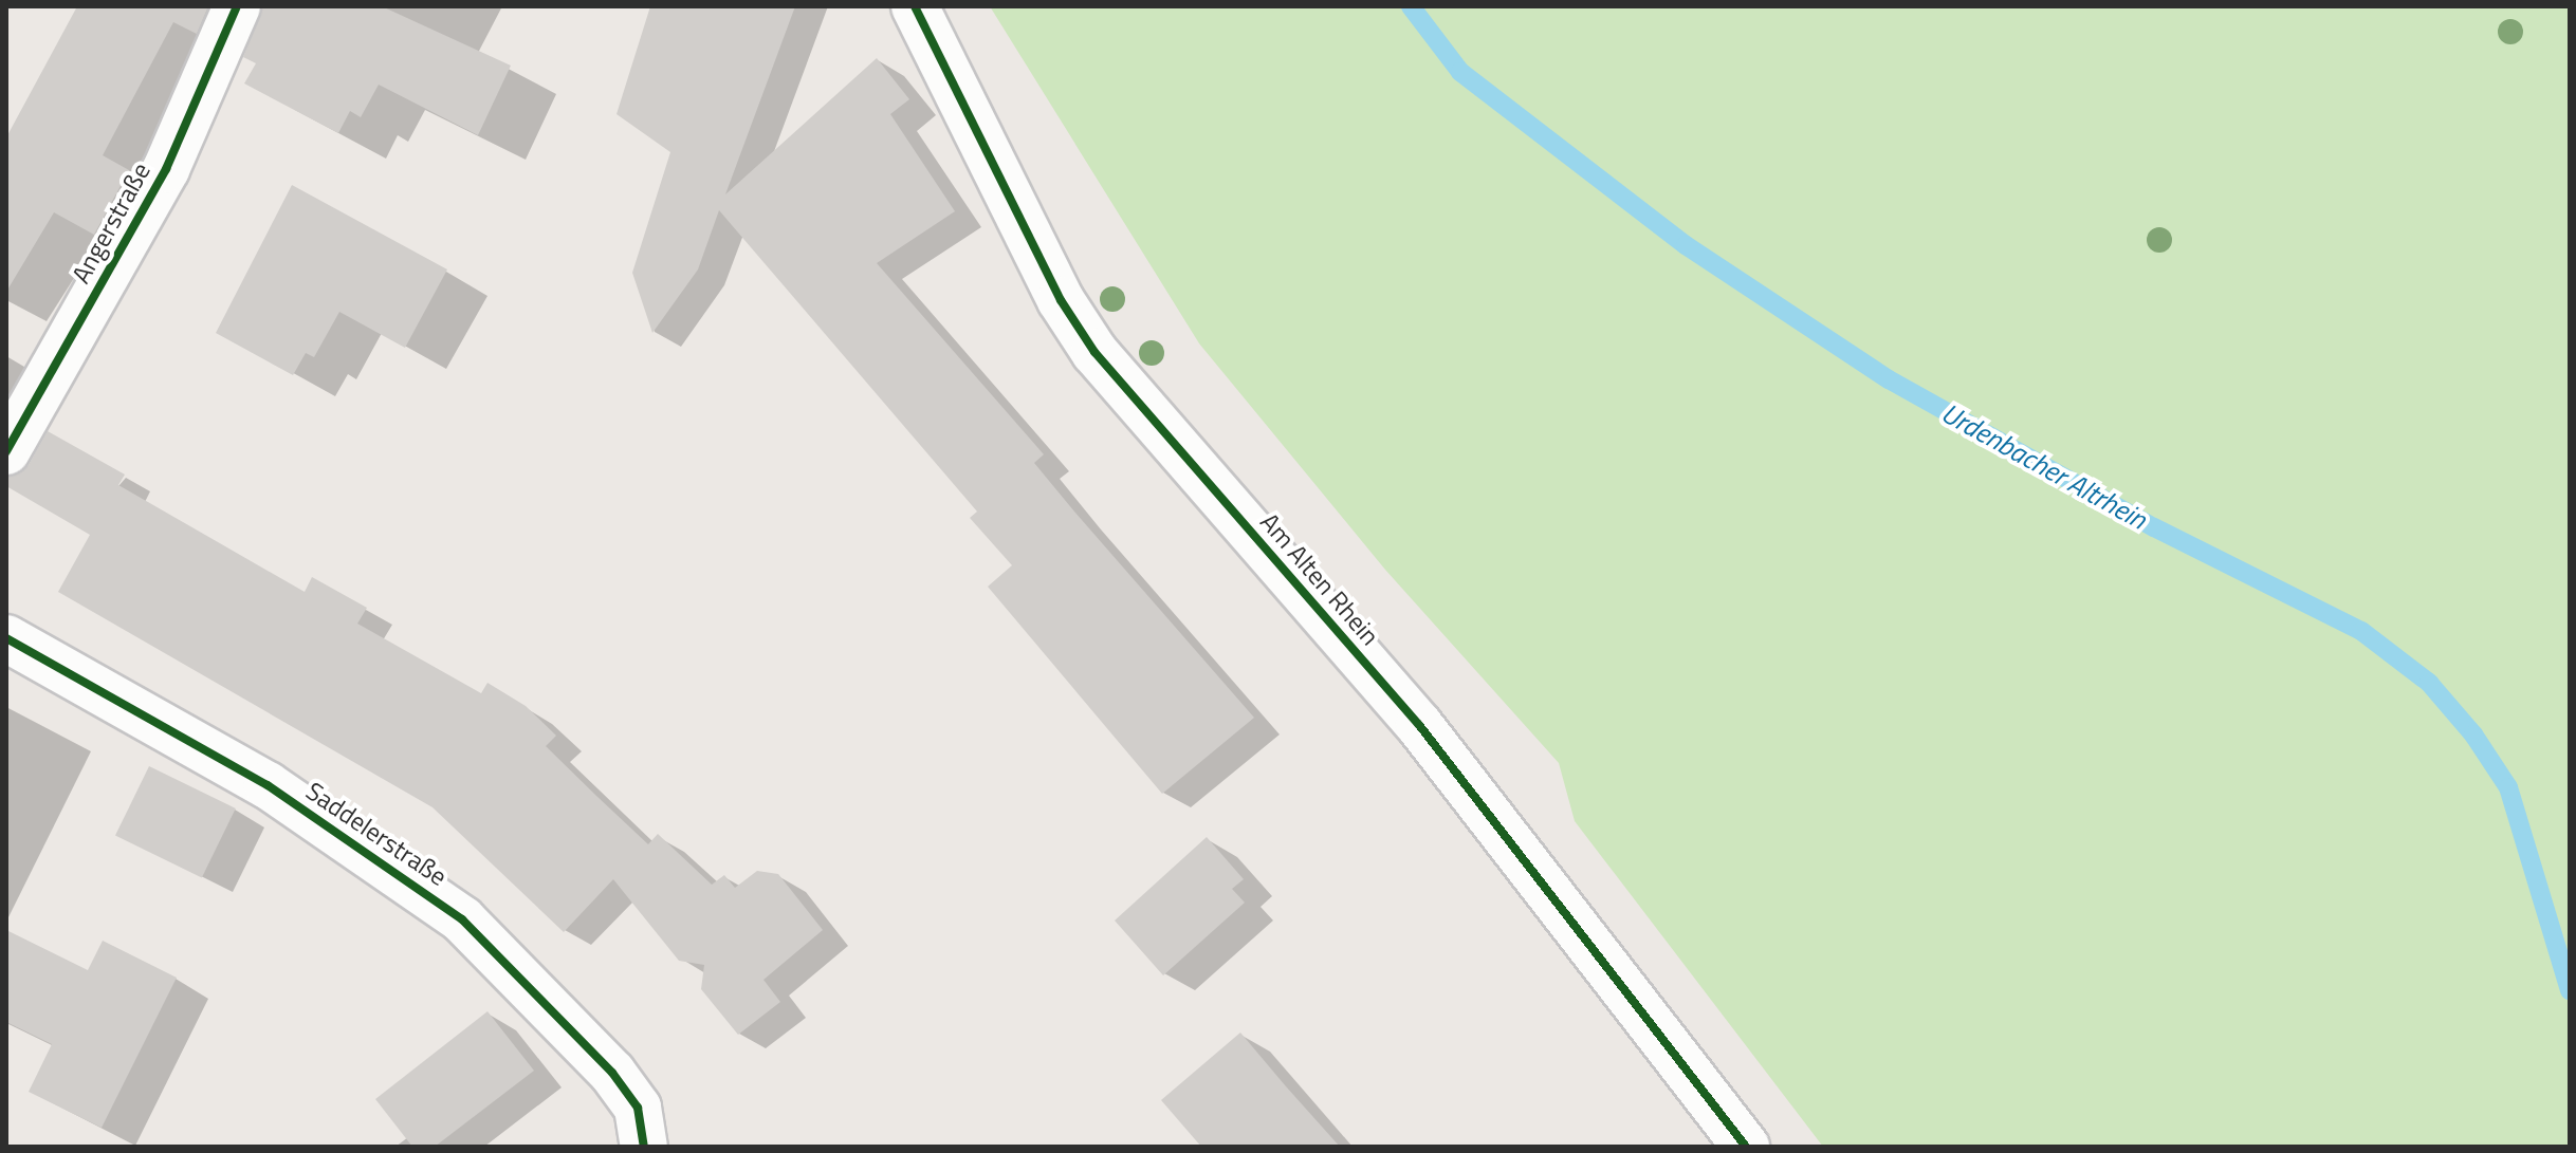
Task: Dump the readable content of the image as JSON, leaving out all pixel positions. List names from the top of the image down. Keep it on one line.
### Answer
{"streets":{"street":["Angerstraße","Am Alten Rhein","Saddelerstraße"]},"water":["Urdenbacher Altrhein"]}
